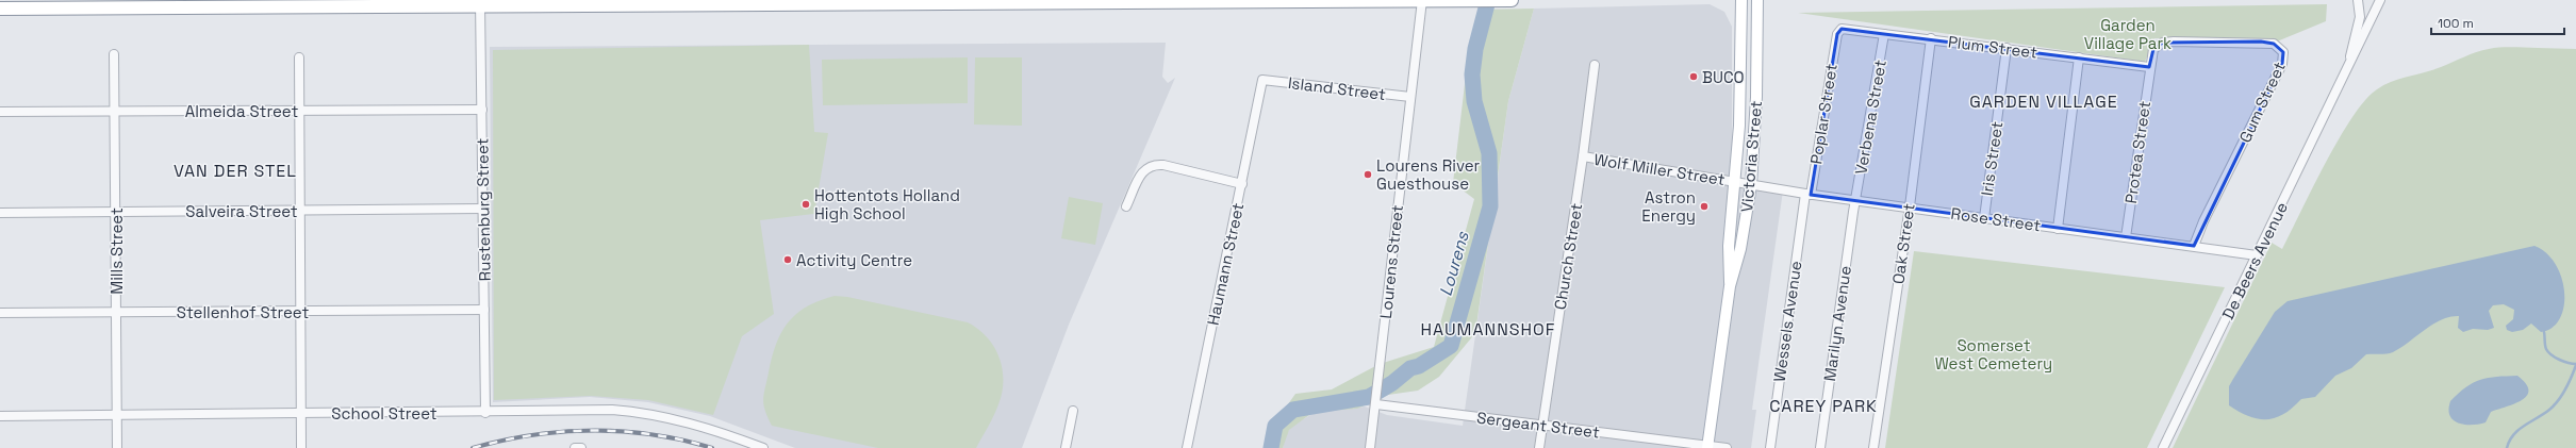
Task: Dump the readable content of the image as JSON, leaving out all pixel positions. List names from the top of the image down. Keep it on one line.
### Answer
{"streets":{"main road":["Victoria Street"],"street":["Plum Street","Island Street","Gum Street","Almeida Street","Poplar Street","Verbena Street","Protea Street","Iris Street","Wolf Miller Street","Rustenburg Street","Salveira Street","Rose Street","Oak Street","Mills Street","Church Street","De Beers Avenue","Lourens Street","Haumann Street","Stellenhof Street","Wessels Avenue","Marilyn Avenue","School Street","Sergeant Street"]},"crossings":[["Plum Street","Gum Street"],["Plum Street","Poplar Street"],["Plum Street","Verbena Street"],["Plum Street","Protea Street"],["Plum Street","Iris Street"],["Plum Street","Oak Street"],["Island Street","Lourens Street"],["Island Street","Haumann Street"],["Gum Street","Protea Street"],["Gum Street","Rose Street"],["Almeida Street","Rustenburg Street"],["Almeida Street","Mills Street"],["Poplar Street","Rose Street"],["Poplar Street","Wessels Avenue"],["Verbena Street","Rose Street"],["Verbena Street","Marilyn Avenue"],["Protea Street","Rose Street"],["Victoria Street","Wolf Miller Street"],["Victoria Street","Rose Street"],["Victoria Street","Sergeant Street"],["Iris Street","Rose Street"],["Wolf Miller Street","Rose Street"],["Wolf Miller Street","Church Street"],["Rustenburg Street","Salveira Street"],["Rustenburg Street","Stellenhof Street"],["Rustenburg Street","School Street"],["Salveira Street","Mills Street"],["Rose Street","Oak Street"],["Rose Street","De Beers Avenue"],["Rose Street","Wessels Avenue"],["Rose Street","Marilyn Avenue"],["Mills Street","Stellenhof Street"],["Mills Street","School Street"],["Church Street","Sergeant Street"],["Lourens Street","Sergeant Street"]],"districts":["GARDEN VILLAGE","VAN DER STEL","HAUMANNSHOF","CAREY PARK"],"water":["Lourens"],"parks":["Garden Village Park","Somerset West Cemetery"],"places":["BUCO","Lourens River Guesthouse","Hottentots Holland High School","Astron Energy","Activity Centre"],"scale_bar":"100 m"}
